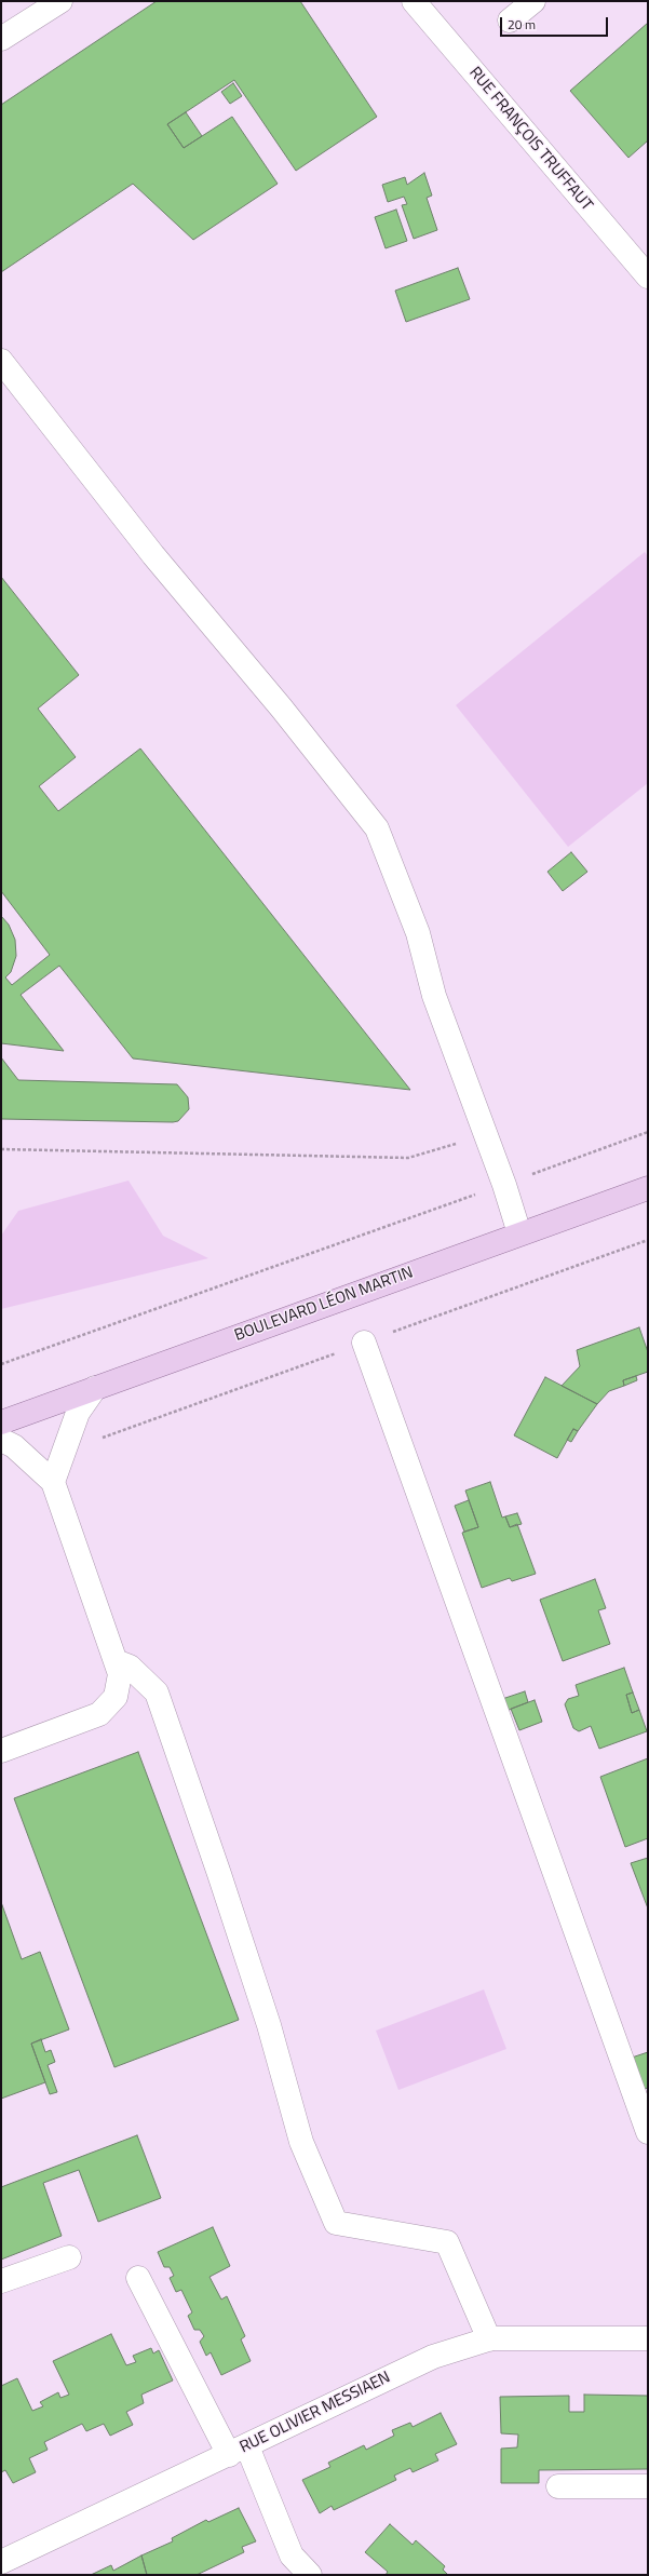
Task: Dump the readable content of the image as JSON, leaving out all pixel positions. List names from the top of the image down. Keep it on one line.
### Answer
{"streets":{"main road":["BOULEVARD LÉON MARTIN"],"street":["RUE FRANÇOIS TRUFFAUT","RUE OLIVIER MESSIAEN"]},"scale_bar":"20 m"}
